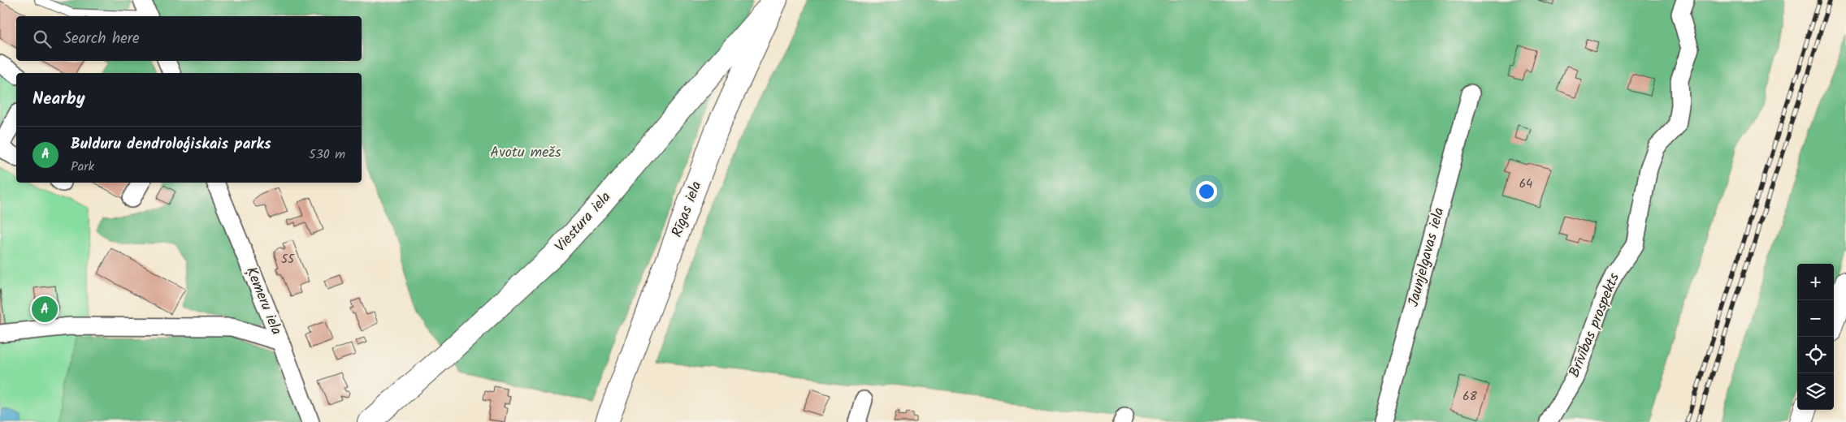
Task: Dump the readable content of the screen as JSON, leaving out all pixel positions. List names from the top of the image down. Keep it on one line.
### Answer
{"streets":{"street":["Rīgas iela","Viestura iela","Jaunjelgavas iela","Ķemeru iela","Brīvības prospekts"]},"crossings":[["Rīgas iela","Viestura iela"]],"parks":["Avotu mežs"],"house_numbers":["64","55","68"],"page":{"search":"Search here","heading":"Nearby","list":[{"mark":"A","name":"Bulduru dendroloģiskais parks","note":"Park","value":"530 m"}],"map_buttons":["+","−"],"pins":"A"}}
